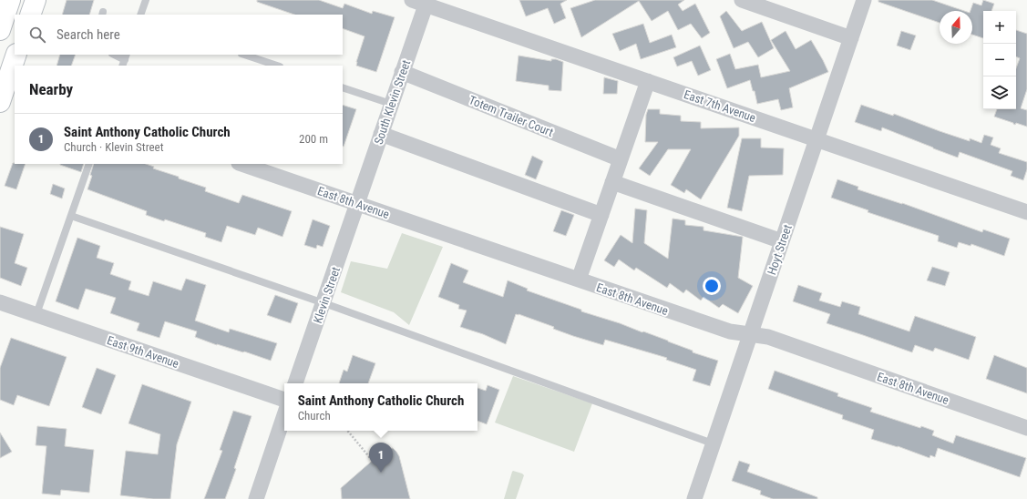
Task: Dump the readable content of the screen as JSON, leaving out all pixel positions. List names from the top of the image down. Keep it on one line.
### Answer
{"streets":{"street":["South Klevin Street","East 7th Avenue","Totem Trailer Court","East 8th Avenue","Hoyt Street","Klevin Street","East 9th Avenue"]},"crossings":[["South Klevin Street","East 7th Avenue"],["South Klevin Street","Totem Trailer Court"],["South Klevin Street","East 8th Avenue"],["South Klevin Street","Klevin Street"],["East 7th Avenue","Hoyt Street"],["East 8th Avenue","Hoyt Street"],["East 8th Avenue","Klevin Street"]],"north":"top","page":{"map_buttons":["+","−"],"search":"Search here","heading":"Nearby","list":[{"mark":"1","name":"Saint Anthony Catholic Church","note":"Church · Klevin Street","value":"200 m"}],"popup":["Saint Anthony Catholic Church","Church"],"pins":"1"}}
